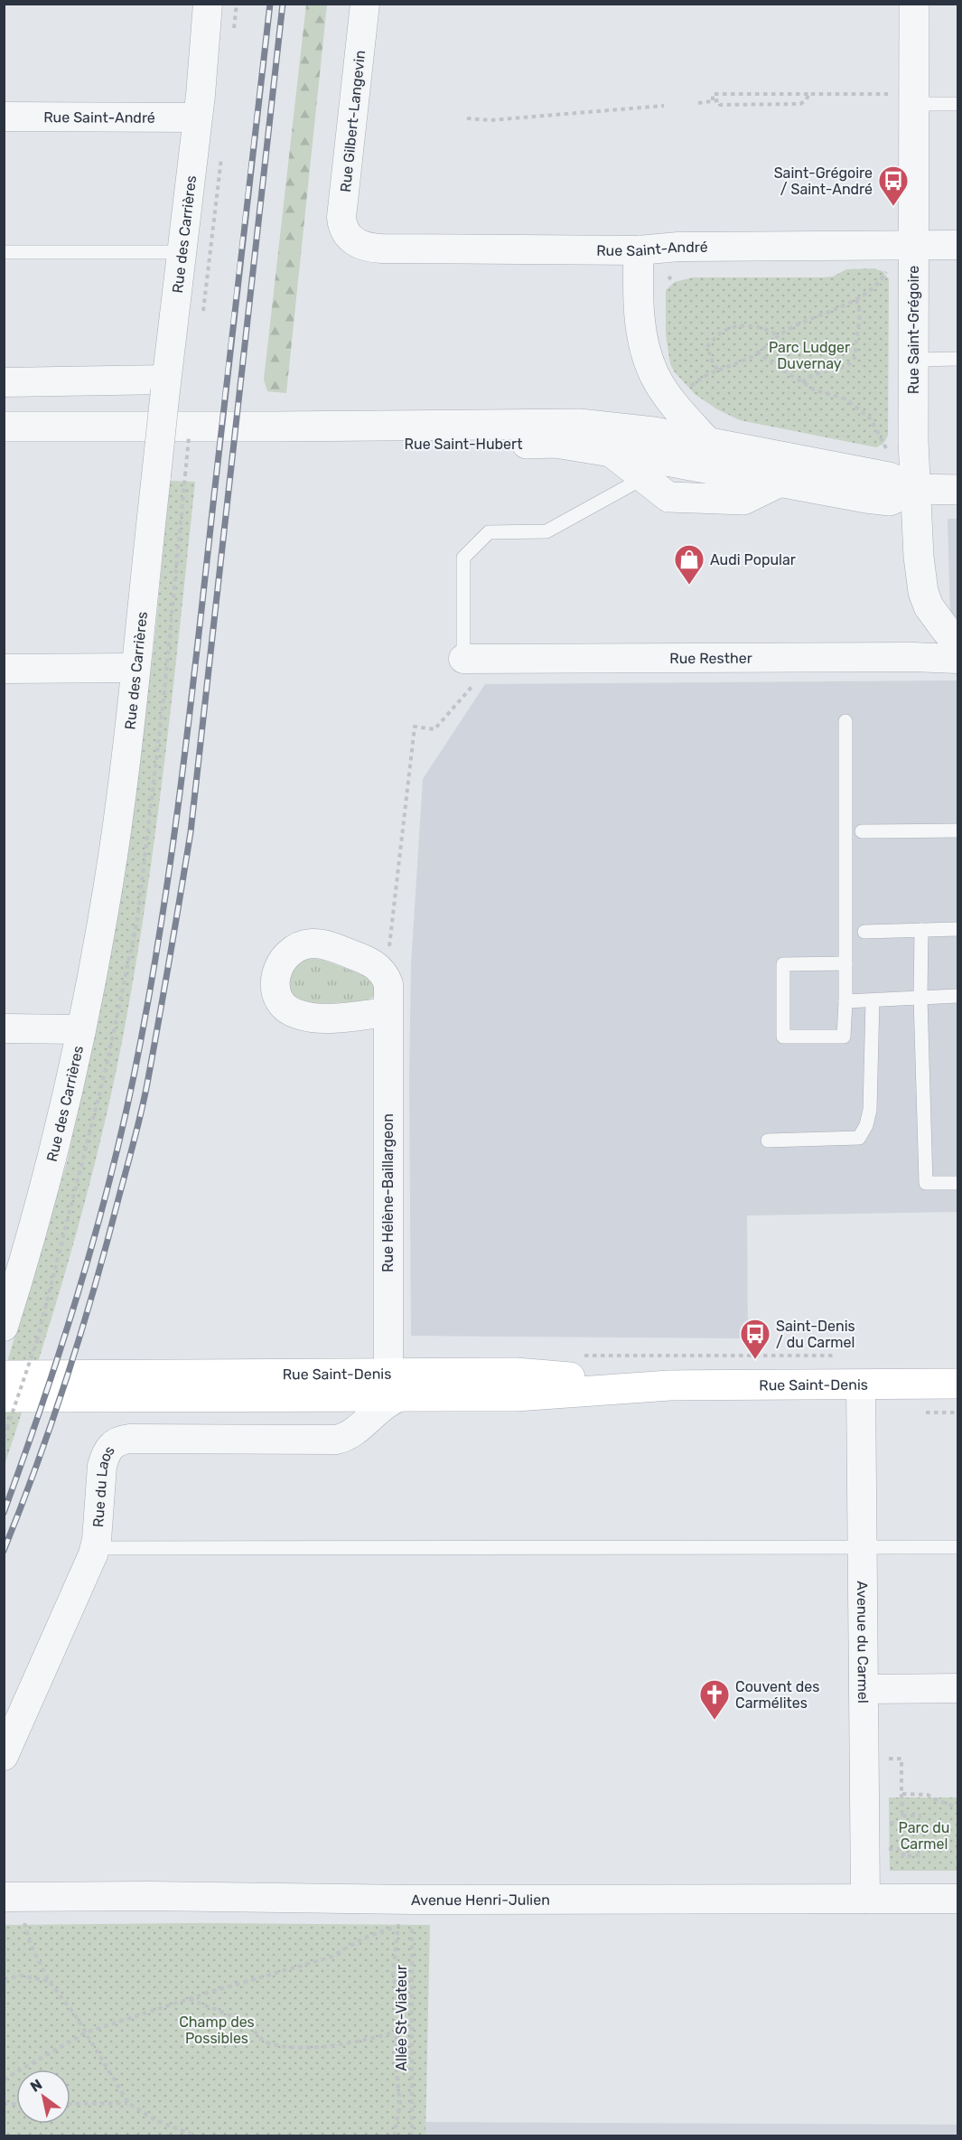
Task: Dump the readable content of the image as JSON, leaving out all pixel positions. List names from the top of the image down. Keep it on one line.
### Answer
{"streets":{"main road":["Rue Saint-Denis"],"street":["Rue Saint-André","Rue Gilbert-Langevin","Rue des Carrières","Rue Saint-Grégoire","Rue Saint-Hubert","Rue Resther","Rue Hélène-Baillargeon","Rue du Laos","Avenue du Carmel","Avenue Henri-Julien"],"path":["Allée St-Viateur"]},"crossings":[["Rue Saint-André","Rue Gilbert-Langevin"],["Rue Saint-André","Rue des Carrières"],["Rue Saint-André","Rue Saint-Grégoire"],["Rue Saint-Grégoire","Rue Saint-Hubert"],["Rue Hélène-Baillargeon","Rue Saint-Denis"],["Rue Hélène-Baillargeon","Rue du Laos"],["Rue Saint-Denis","Rue du Laos"],["Rue Saint-Denis","Avenue du Carmel"],["Avenue du Carmel","Avenue Henri-Julien"],["Avenue Henri-Julien","Allée St-Viateur"]],"parks":["Parc Ludger Duvernay","Parc du Carmel","Champ des Possibles"],"places":{"bus stop":["Saint-Grégoire / Saint-André","Saint-Denis / du Carmel"],"shop":["Audi Popular"],"church":["Couvent des Carmélites"]},"north":"top left"}
